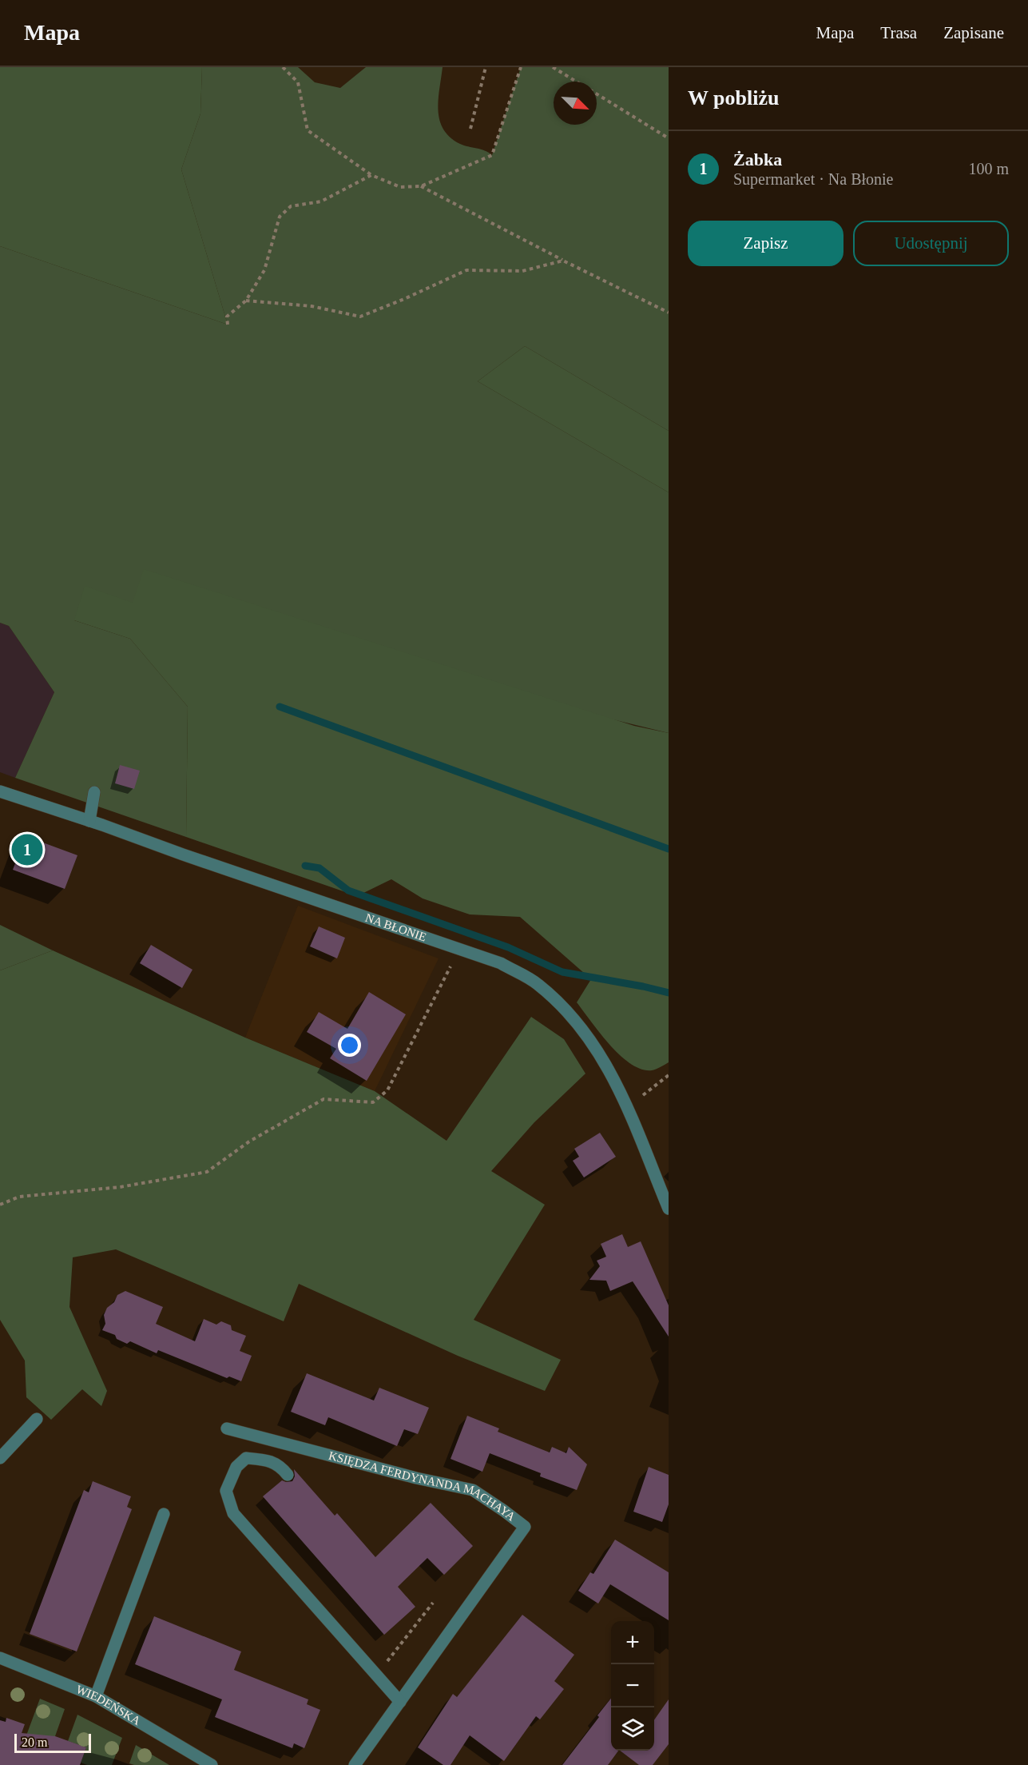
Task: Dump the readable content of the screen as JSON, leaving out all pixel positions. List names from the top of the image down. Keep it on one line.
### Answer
{"streets":{"street":["NA BŁONIE","KSIĘDZA FERDYNANDA MACHAYA","WIEDEŃSKA"]},"scale_bar":"20 m","north":"bottom right","page":{"header":"Mapa","nav":["Mapa","Trasa","Zapisane"],"heading":"W pobliżu","list":[{"mark":"1","name":"Żabka","note":"Supermarket · Na Błonie","value":"100 m"}],"buttons":["Zapisz","Udostępnij"],"pins":"1","map_buttons":["+","−"],"scale":"20 m"}}
